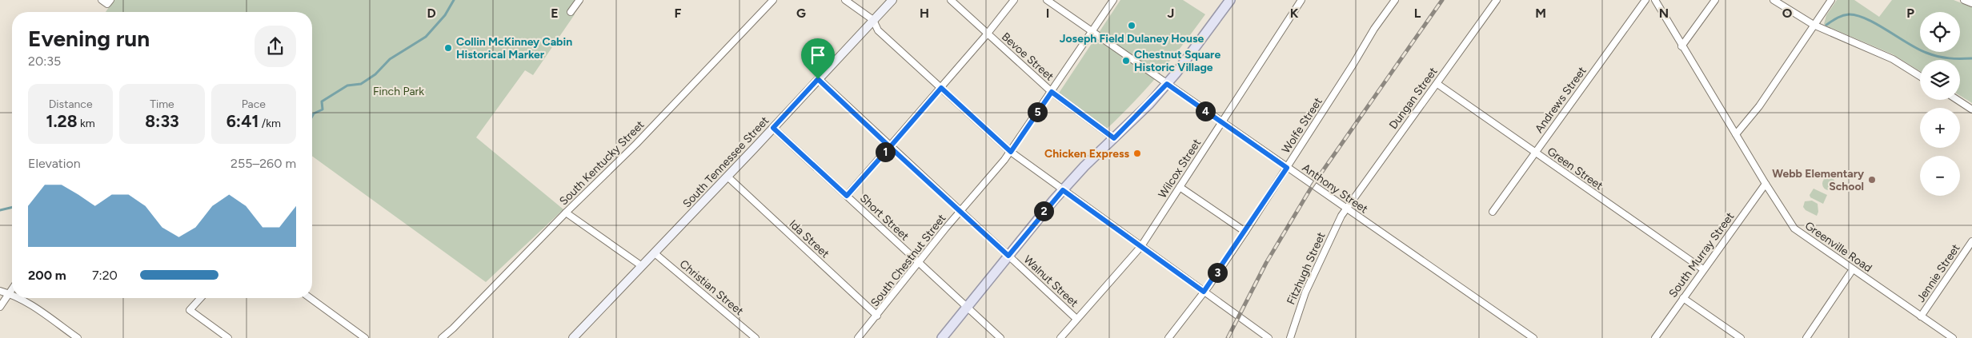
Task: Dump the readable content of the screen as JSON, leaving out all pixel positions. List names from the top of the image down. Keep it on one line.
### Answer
{"streets":{"street":["Bevoe Street","Dungan Street","Andrews Street","Wolfe Street","South Tennessee Street","South Kentucky Street","Wilcox Street","Green Street","Anthony Street","Short Street","Ida Street","Greenville Road","South Murray Street","South Chestnut Street","Fitzhugh Street","Jennie Street","Walnut Street","Christian Street"]},"crossings":[["Bevoe Street","South Chestnut Street"],["Dungan Street","Green Street"],["Dungan Street","Anthony Street"],["Dungan Street","Fitzhugh Street"],["Andrews Street","Green Street"],["Wolfe Street","Anthony Street"],["South Tennessee Street","Short Street"],["South Tennessee Street","Ida Street"],["South Tennessee Street","Walnut Street"],["South Tennessee Street","Christian Street"],["Wilcox Street","Anthony Street"],["Wilcox Street","Walnut Street"],["Green Street","South Murray Street"],["Anthony Street","South Chestnut Street"],["Anthony Street","Fitzhugh Street"],["Short Street","South Chestnut Street"],["Ida Street","South Chestnut Street"],["Greenville Road","South Murray Street"],["Greenville Road","Jennie Street"],["South Chestnut Street","Walnut Street"]],"parks":["Finch Park"],"places":["Joseph Field Dulaney House","Collin McKinney Cabin Historical Marker","Chestnut Square Historic Village","Chicken Express","Webb Elementary School"],"page":{"map_buttons":["+","−"],"heading":["Evening run","20:35"],"stats":[["Distance","1.28 km"],["Time","8:33"],["Pace","6:41 /km"]],"pins":["4","5","1","2","3"],"chart":["Elevation","255–260 m"],"list":[{"name":"200 m","note":"7:20"}]},"grid":{"columns":["D","E","F","G","H","I","J","K","L","M","N","O","P"]}}
